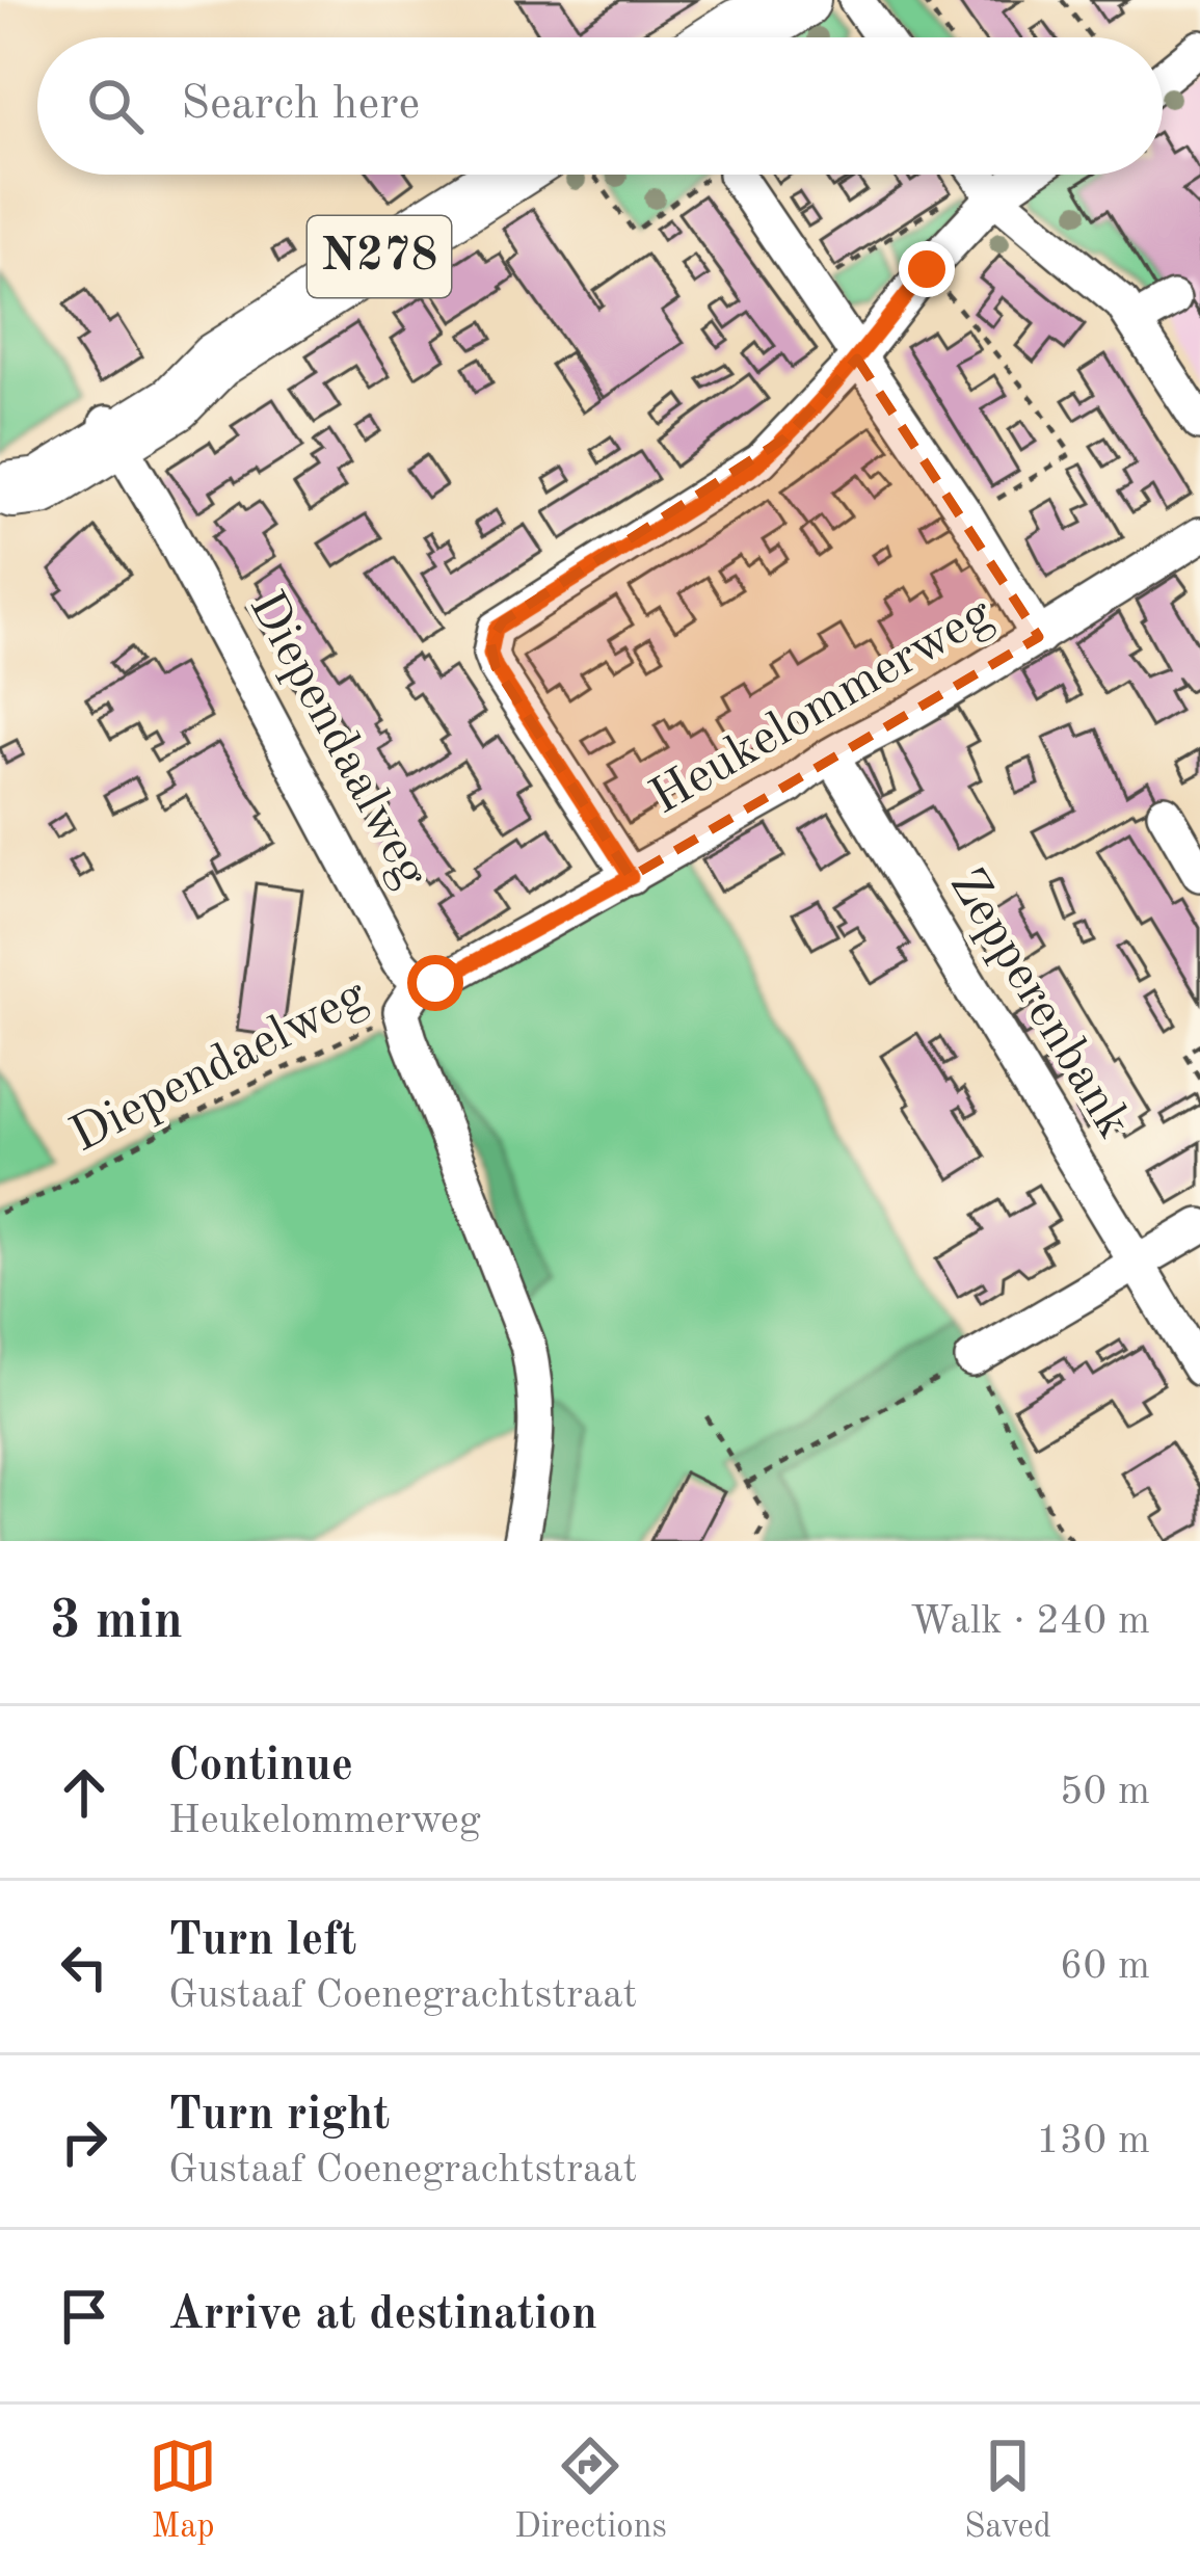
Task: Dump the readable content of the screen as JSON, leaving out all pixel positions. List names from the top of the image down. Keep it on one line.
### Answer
{"streets":{"main road":["N278"],"street":["Heukelommerweg","Diependaalweg","Zepperenbank"],"path":["Diependaelweg"]},"crossings":[["N278","Diependaalweg"],["Heukelommerweg","Diependaalweg"],["Heukelommerweg","Zepperenbank"]],"page":{"search":"Search here","heading":["3 min","Walk · 240 m"],"list":[["Continue","Heukelommerweg","50 m"],["Turn left","Gustaaf Coenegrachtstraat","60 m"],["Turn right","Gustaaf Coenegrachtstraat","130 m"],"Arrive at destination"],"nav":["Map","Directions","Saved"]}}
